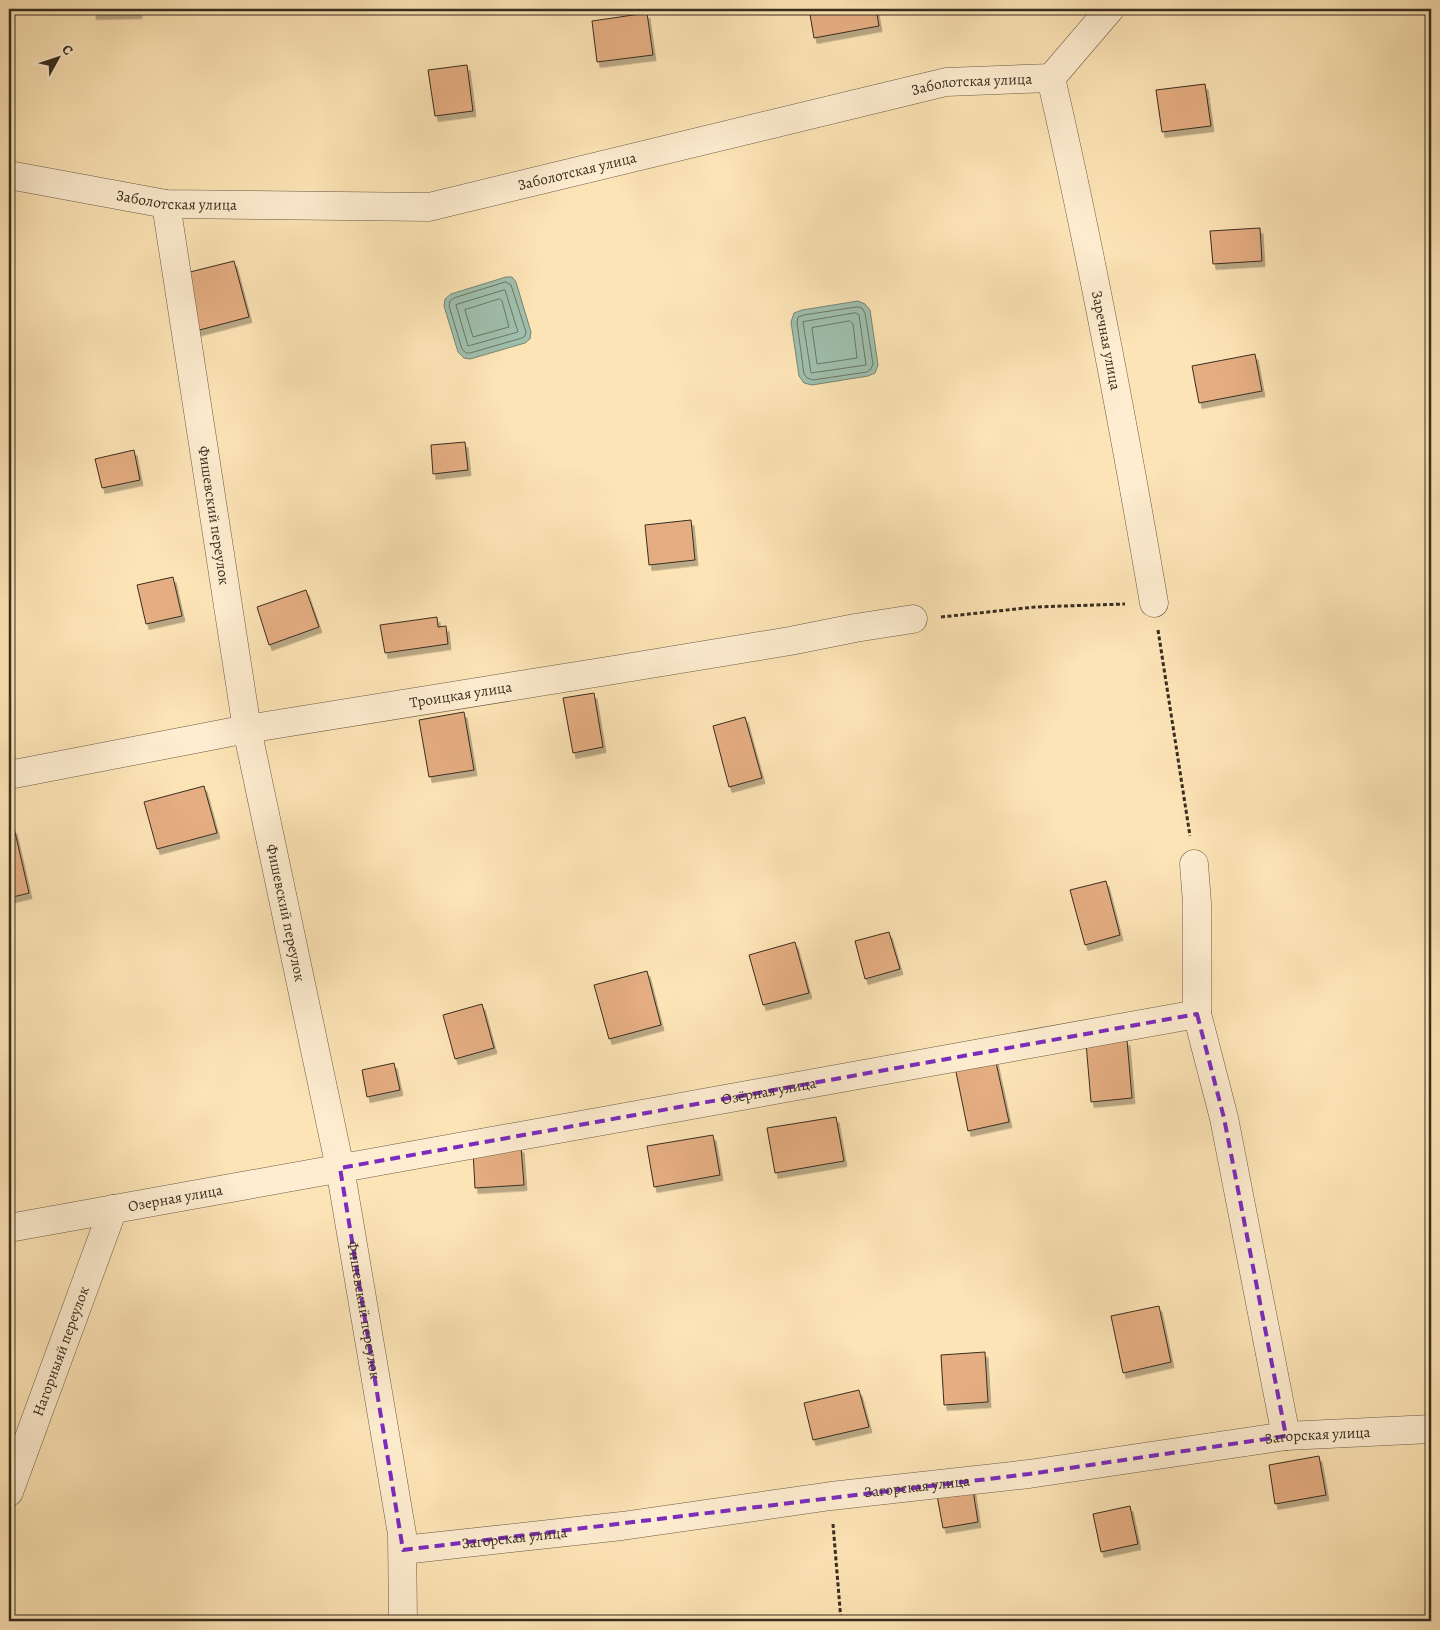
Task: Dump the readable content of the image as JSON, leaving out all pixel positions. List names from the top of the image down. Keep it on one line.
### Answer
{"streets":{"street":["Заболотская улица","Заречная улица","Фишевский переулок","Троицкая улица","Озёрная улица","Озерная улица","Нагорныяй переулок","Загорская улица"]},"crossings":[["Заболотская улица","Заречная улица"],["Заболотская улица","Фишевский переулок"],["Фишевский переулок","Троицкая улица"],["Фишевский переулок","Озёрная улица"],["Фишевский переулок","Озерная улица"],["Фишевский переулок","Загорская улица"],["Озёрная улица","Озерная улица"],["Озерная улица","Нагорныяй переулок"]],"north":"top right"}
